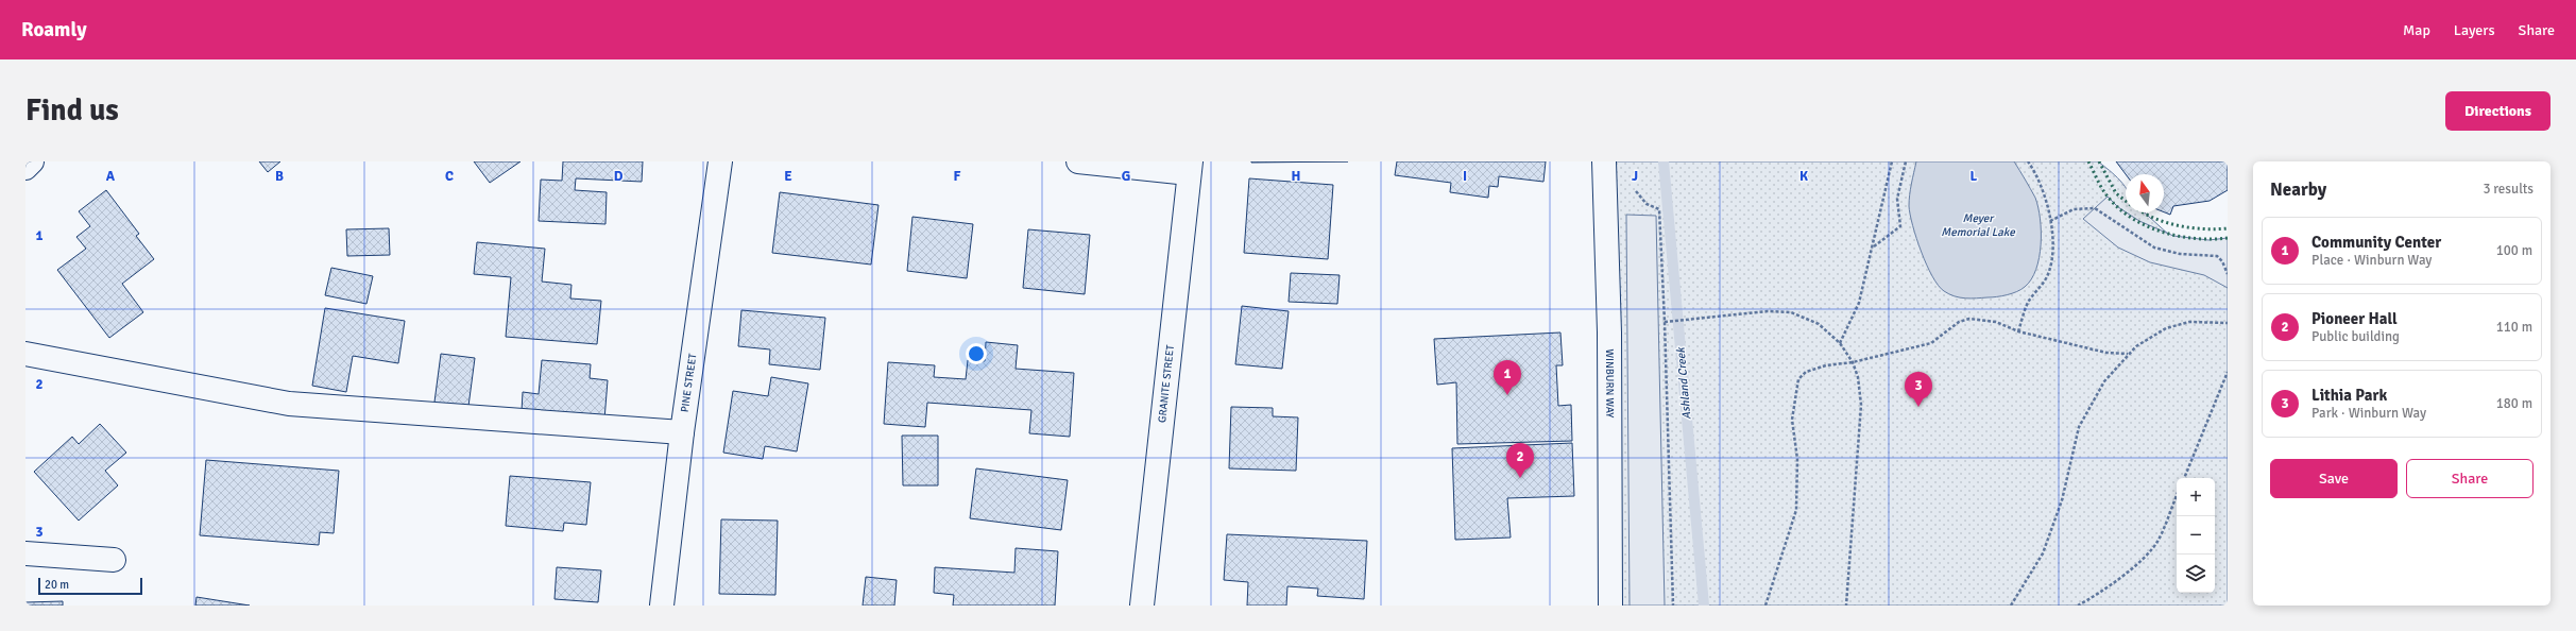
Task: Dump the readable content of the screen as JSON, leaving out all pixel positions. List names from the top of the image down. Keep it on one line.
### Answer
{"streets":{"street":["PINE STREET","GRANITE STREET","WINBURN WAY"]},"water":["Meyer Memorial Lake","Ashland Creek"],"scale_bar":"20 m","north":"top","page":{"header":"Roamly","nav":["Map","Layers","Share"],"buttons":["Directions",["Save","Share"]],"title":"Find us","heading":["Nearby","3 results"],"list":[{"mark":"1","name":"Community Center","note":"Place · Winburn Way","value":"100 m"},{"mark":"2","name":"Pioneer Hall","note":"Public building","value":"110 m"},{"mark":"3","name":"Lithia Park","note":"Park · Winburn Way","value":"180 m"}],"pins":["1","3","2"],"map_buttons":["+","−"],"scale":"20 m"},"grid":{"columns":["A","B","C","D","E","F","G","H","I","J","K","L"],"rows":["1","2","3"]}}
